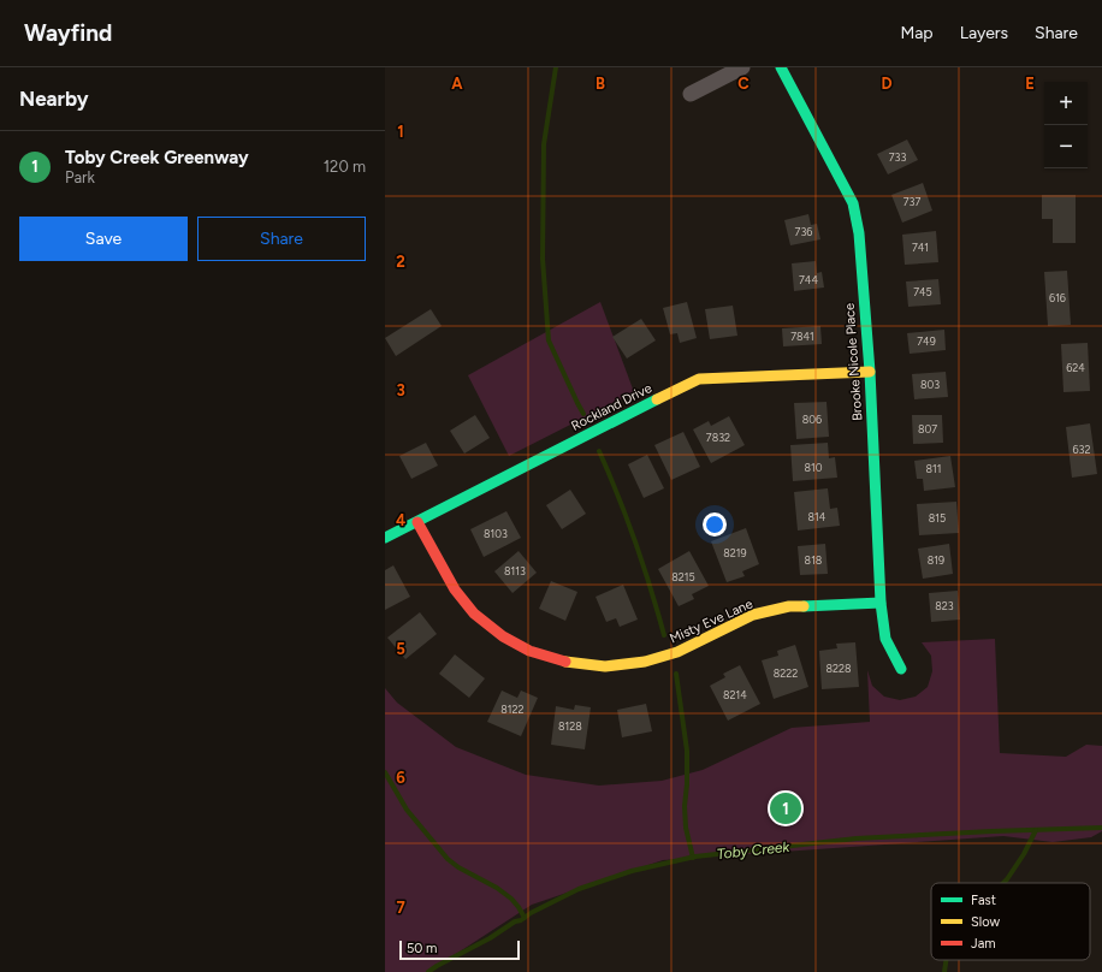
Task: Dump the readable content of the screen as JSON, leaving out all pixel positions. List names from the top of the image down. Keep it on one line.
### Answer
{"streets":{"street":["Brooke Nicole Place","Rockland Drive","Misty Eve Lane"]},"crossings":[["Brooke Nicole Place","Rockland Drive"],["Brooke Nicole Place","Misty Eve Lane"],["Rockland Drive","Misty Eve Lane"]],"water":["Toby Creek"],"house_numbers":["733","737","736","741","744","745","616","7841","749","624","803","806","807","7832","632","810","811","814","815","8103","8219","818","819","8113","8215","823","8228","8222","8214","8122","8128"],"legend":["Fast","Slow","Jam"],"scale_bar":"50 m","page":{"header":"Wayfind","nav":["Map","Layers","Share"],"heading":"Nearby","map_buttons":["+","−"],"list":[{"mark":"1","name":"Toby Creek Greenway","note":"Park","value":"120 m"}],"buttons":["Save","Share"],"pins":"1","scale":"50 m"},"grid":{"columns":["A","B","C","D","E"],"rows":["1","2","3","4","5","6","7"]}}
